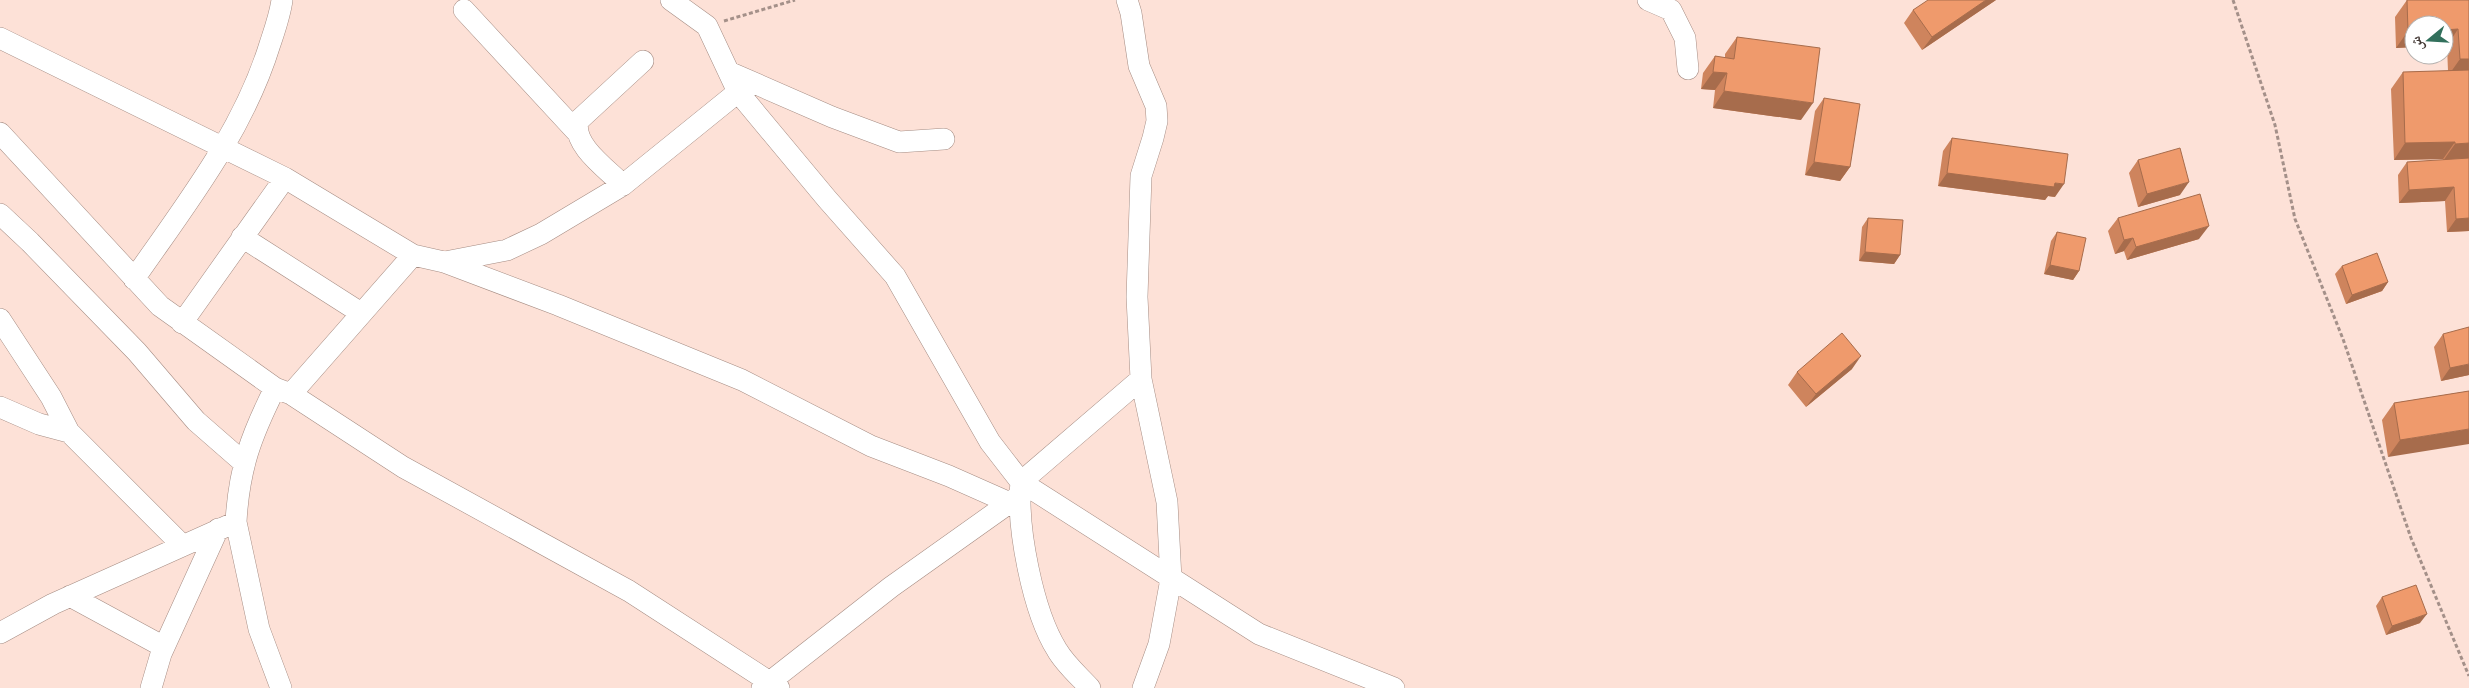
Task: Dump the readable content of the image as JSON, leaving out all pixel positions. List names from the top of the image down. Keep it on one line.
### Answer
{"north":"left"}
